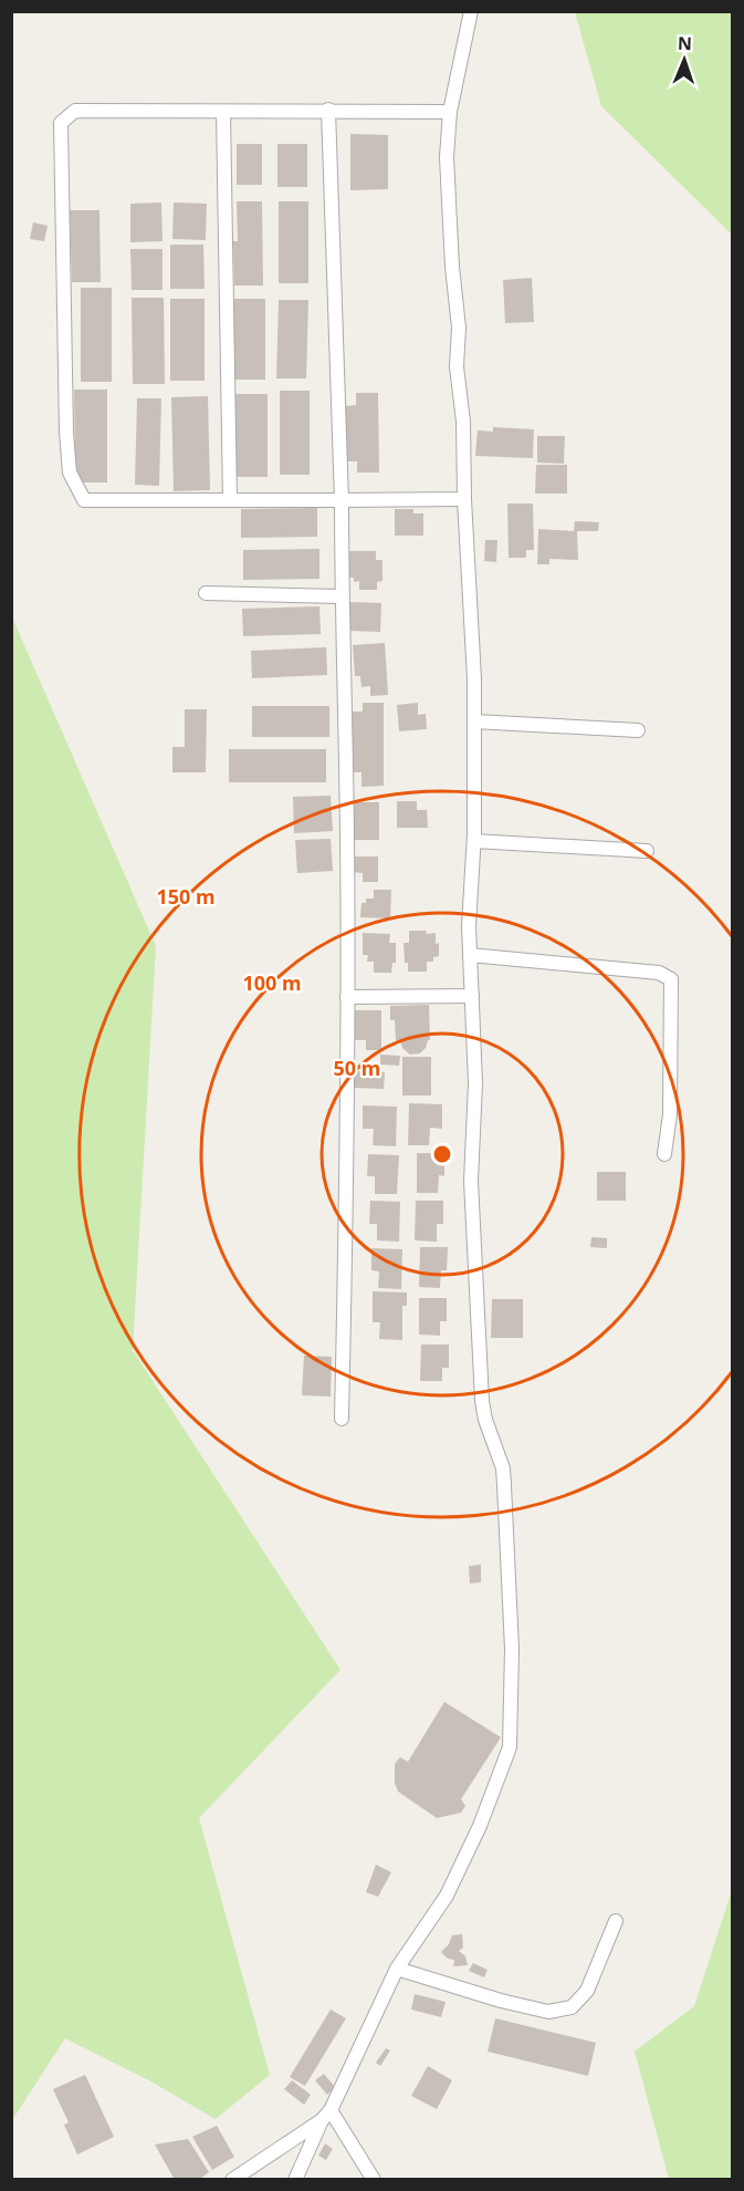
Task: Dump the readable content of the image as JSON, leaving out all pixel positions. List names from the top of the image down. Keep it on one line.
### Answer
{"north":"top","rings":["150 m","100 m","50 m"]}
